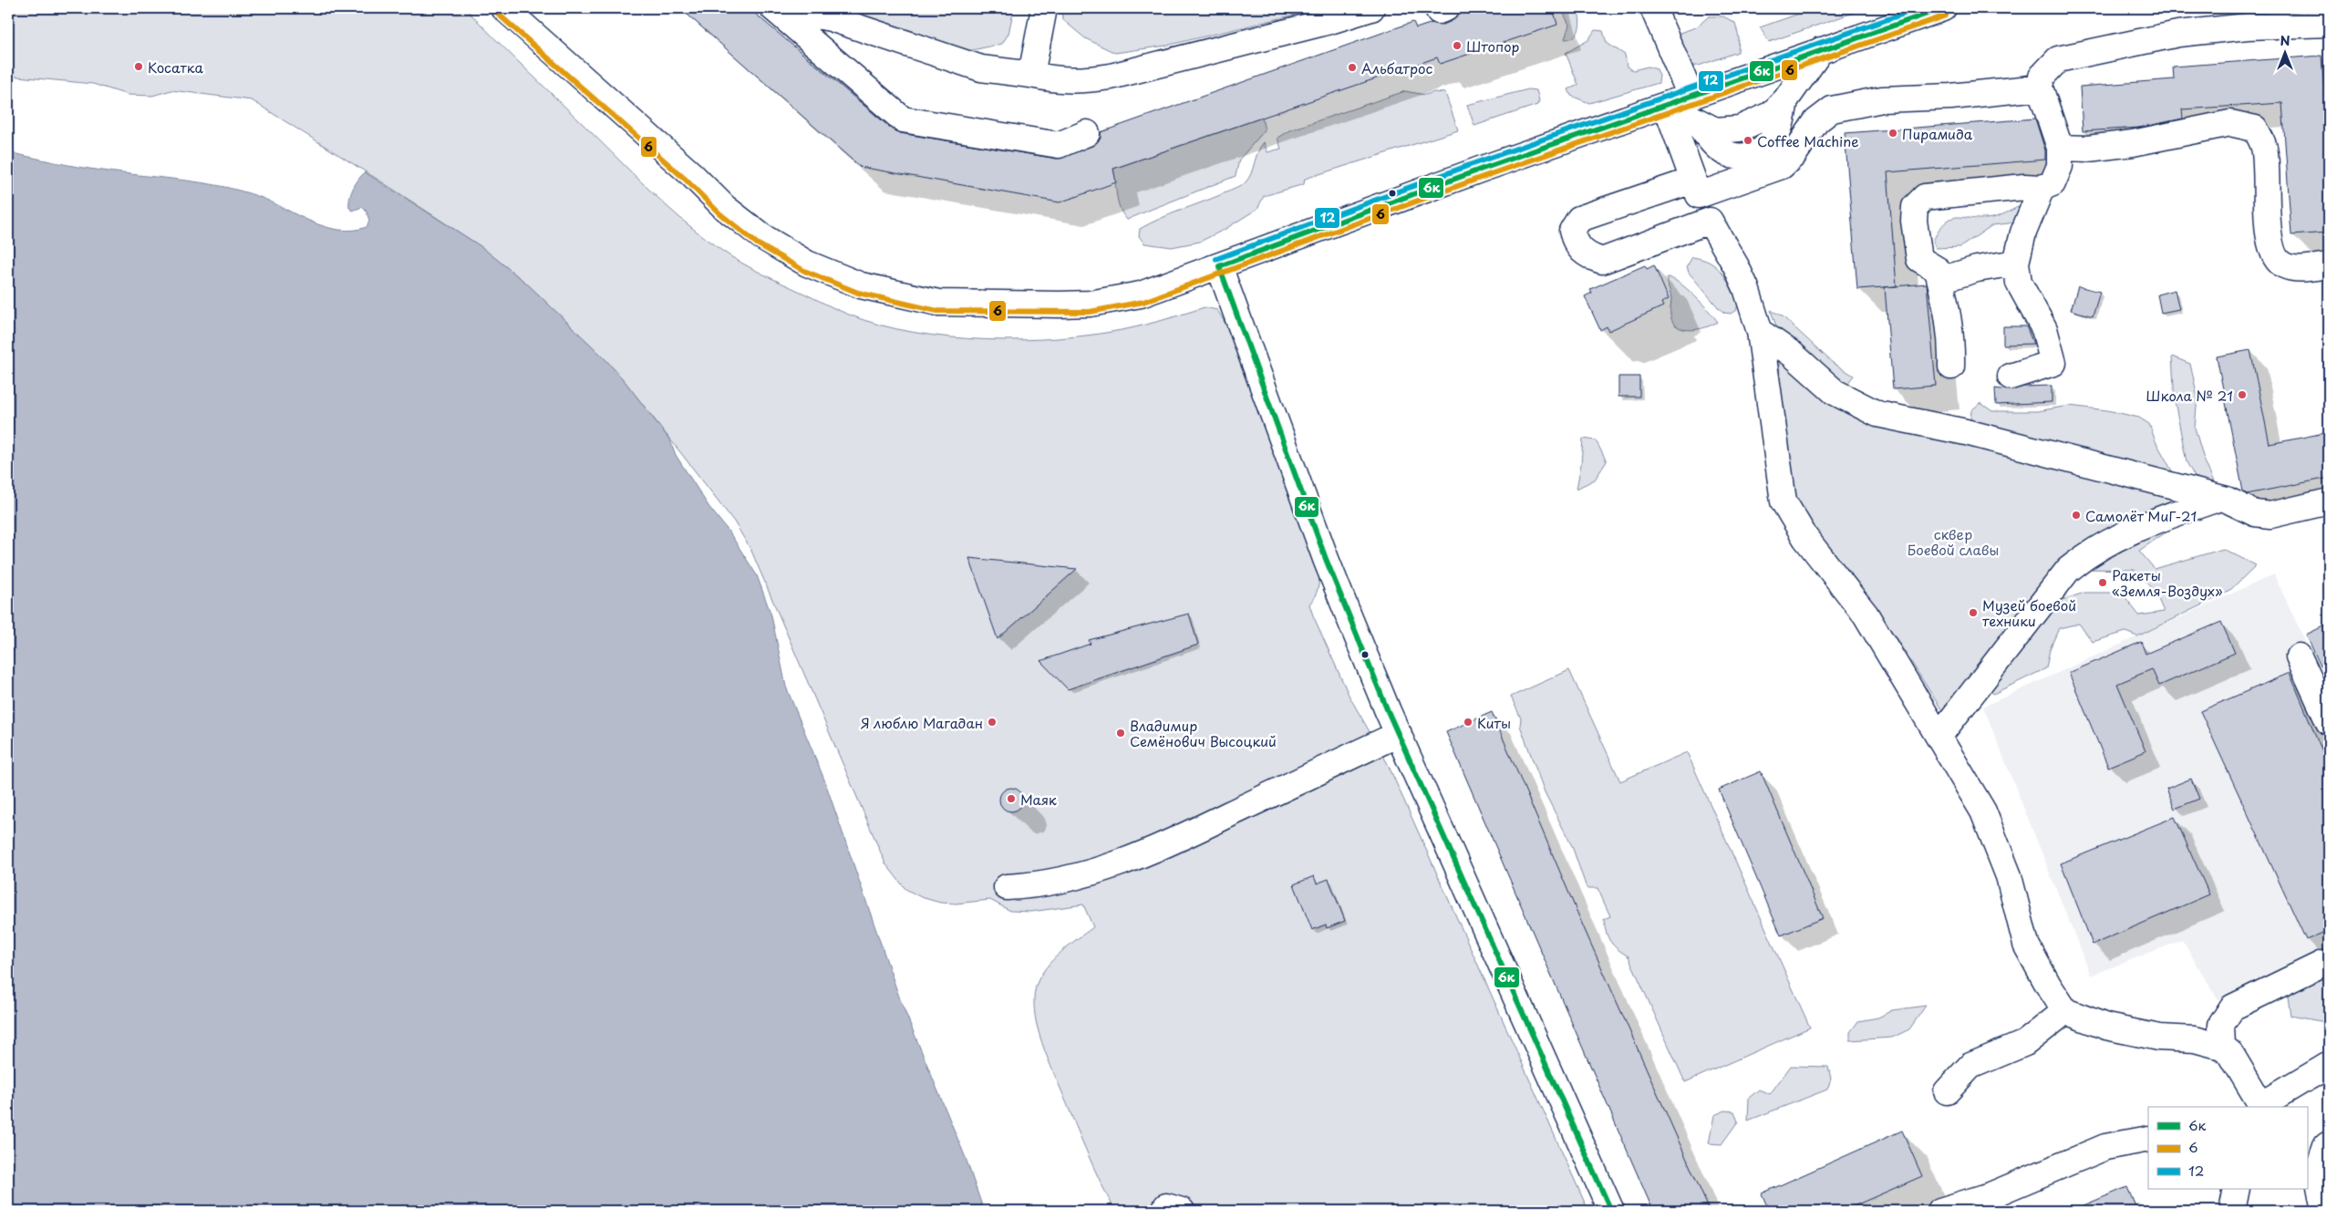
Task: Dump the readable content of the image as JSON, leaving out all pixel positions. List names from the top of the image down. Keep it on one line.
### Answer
{"parks":["сквер Боевой славы"],"places":["Штопор","Косатка","Альбатрос","Пирамида","Coffee Machine","Школа № 21","Самолёт МиГ-21","Ракеты «Земля-Воздух»","Музей боевой техники","Я люблю Магадан","Киты","Владимир Семёнович Высоцкий","Маяк"],"lines":["transit line 6к","transit line 12","transit line 6"],"legend":["6к","6","12"],"north":"top"}
